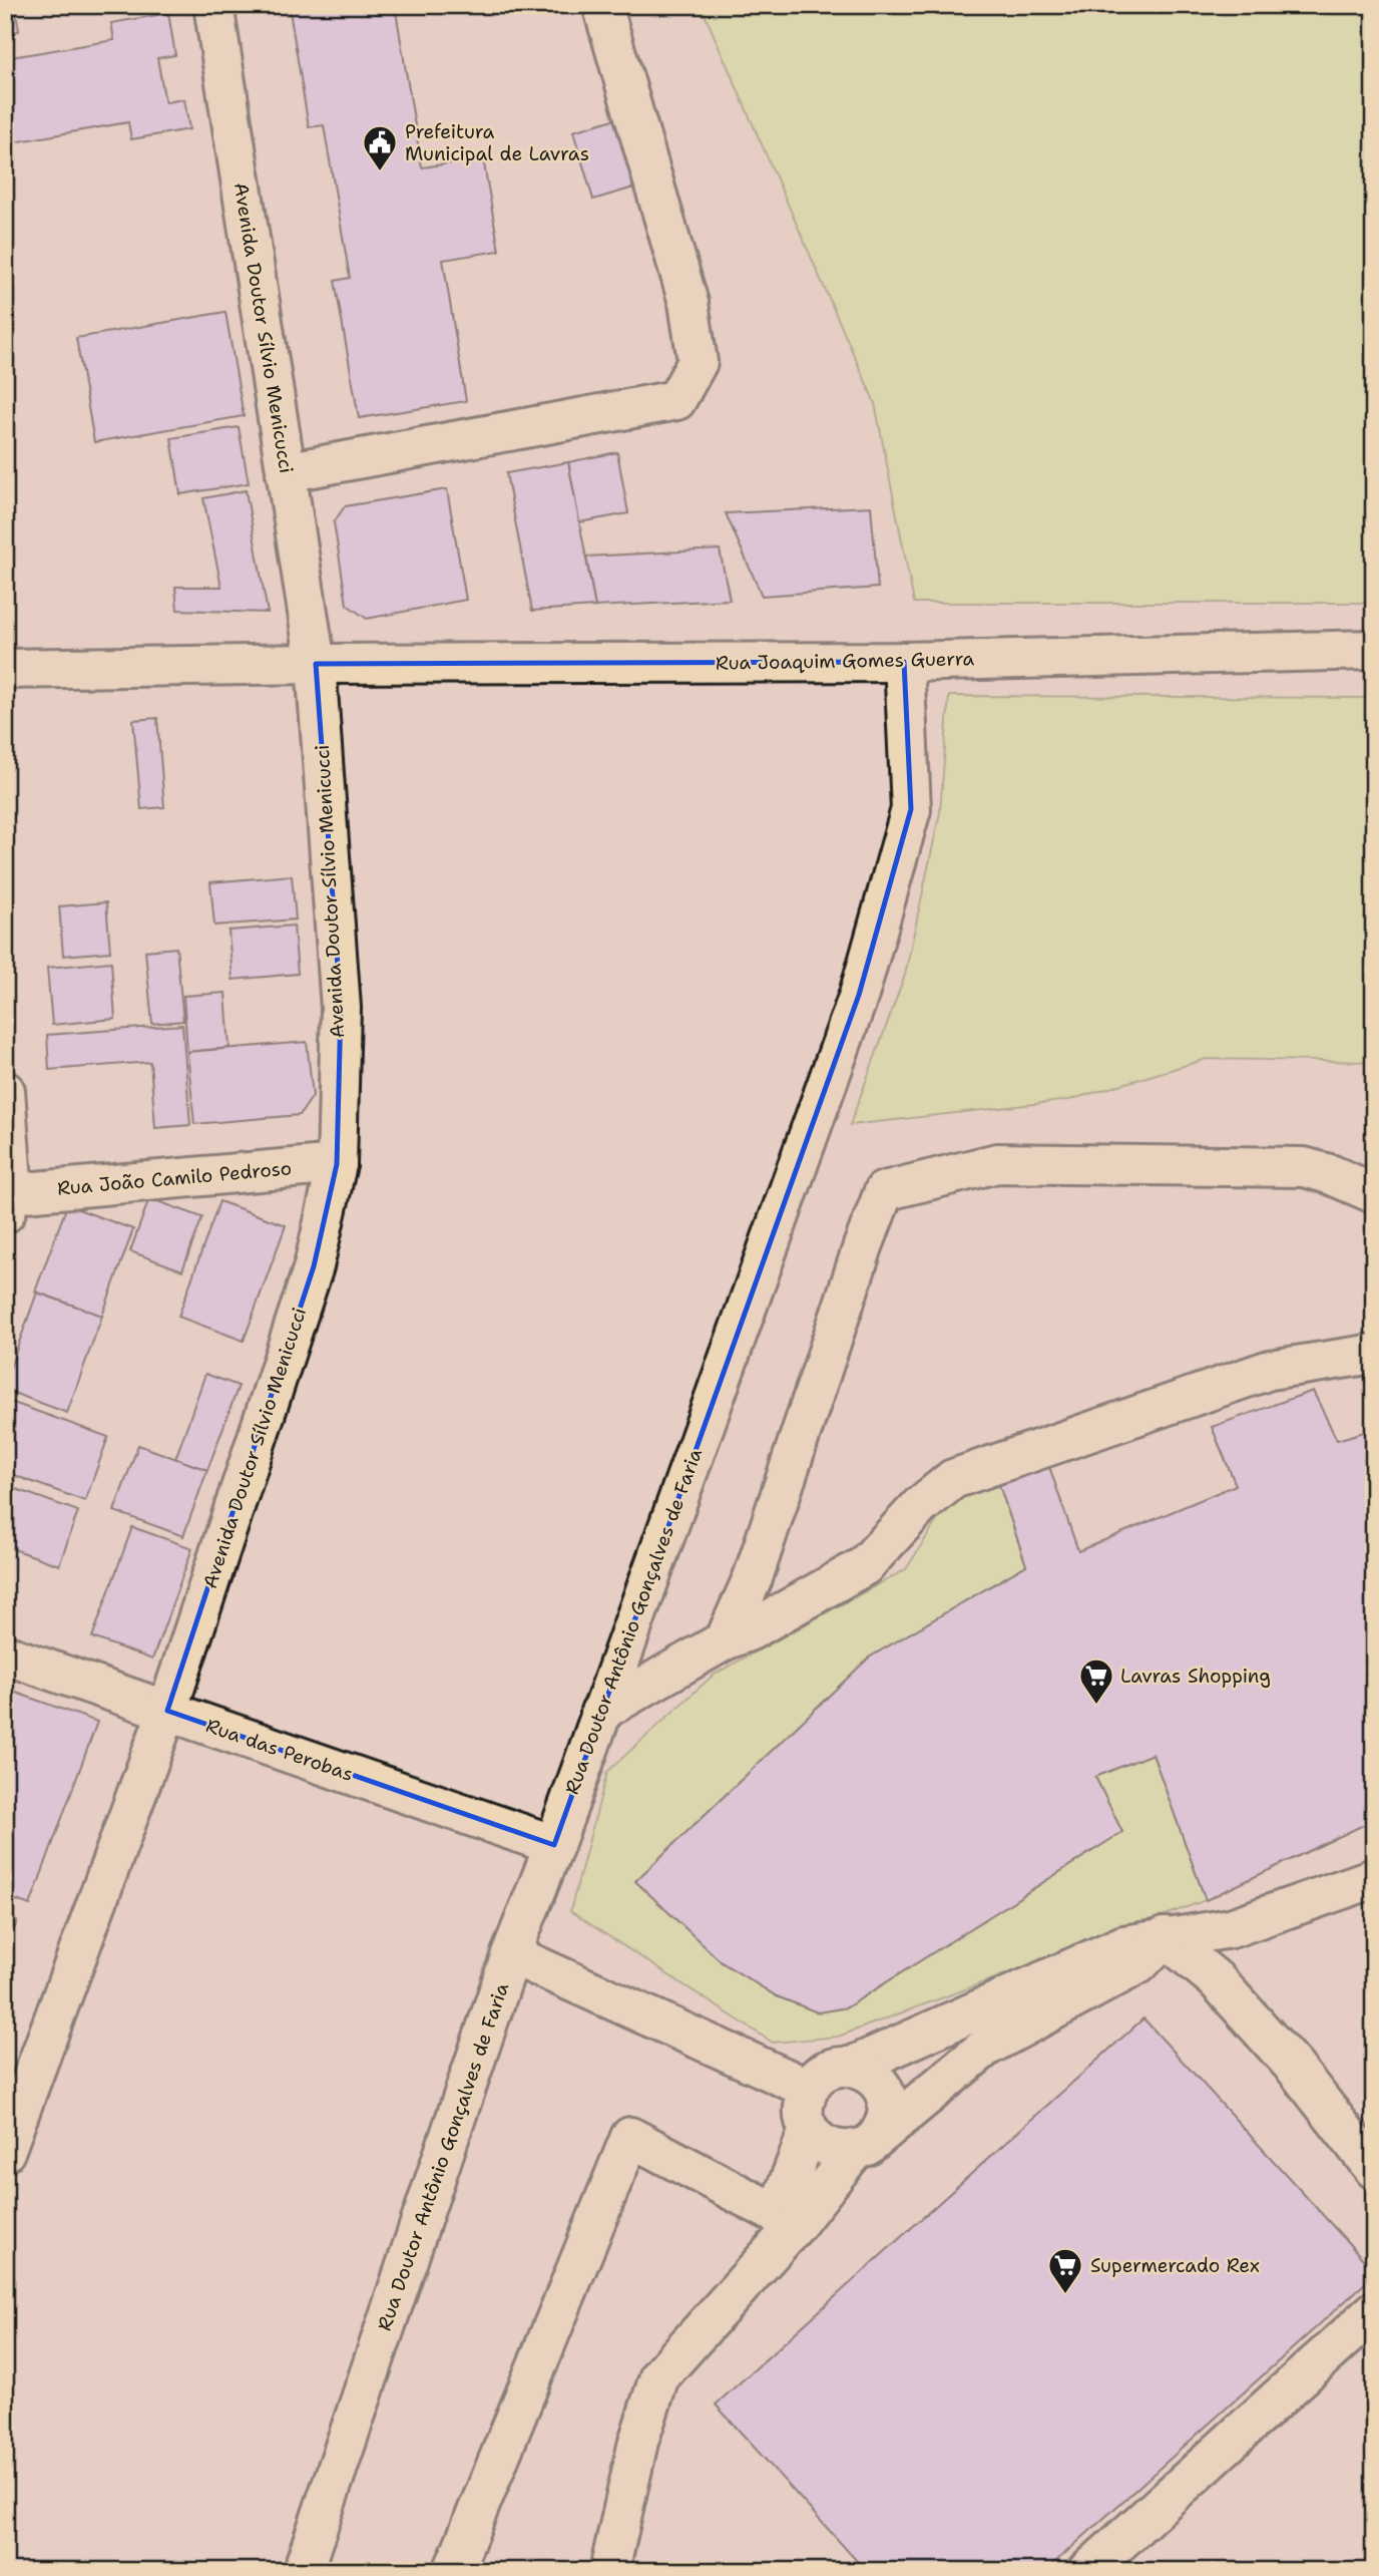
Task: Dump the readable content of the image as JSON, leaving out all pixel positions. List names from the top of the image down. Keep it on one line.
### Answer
{"streets":{"street":["Avenida Doutor Sílvio Menicucci","Rua Joaquim Gomes Guerra","Rua João Camilo Pedroso","Rua Doutor Antônio Gonçalves de Faria","Rua das Perobas"]},"crossings":[["Avenida Doutor Sílvio Menicucci","Rua Joaquim Gomes Guerra"],["Avenida Doutor Sílvio Menicucci","Rua João Camilo Pedroso"],["Avenida Doutor Sílvio Menicucci","Rua das Perobas"],["Rua Joaquim Gomes Guerra","Rua Doutor Antônio Gonçalves de Faria"],["Rua Doutor Antônio Gonçalves de Faria","Rua das Perobas"]],"places":{"public building":["Prefeitura Municipal de Lavras"],"supermarket":["Lavras Shopping","Supermercado Rex"]}}
